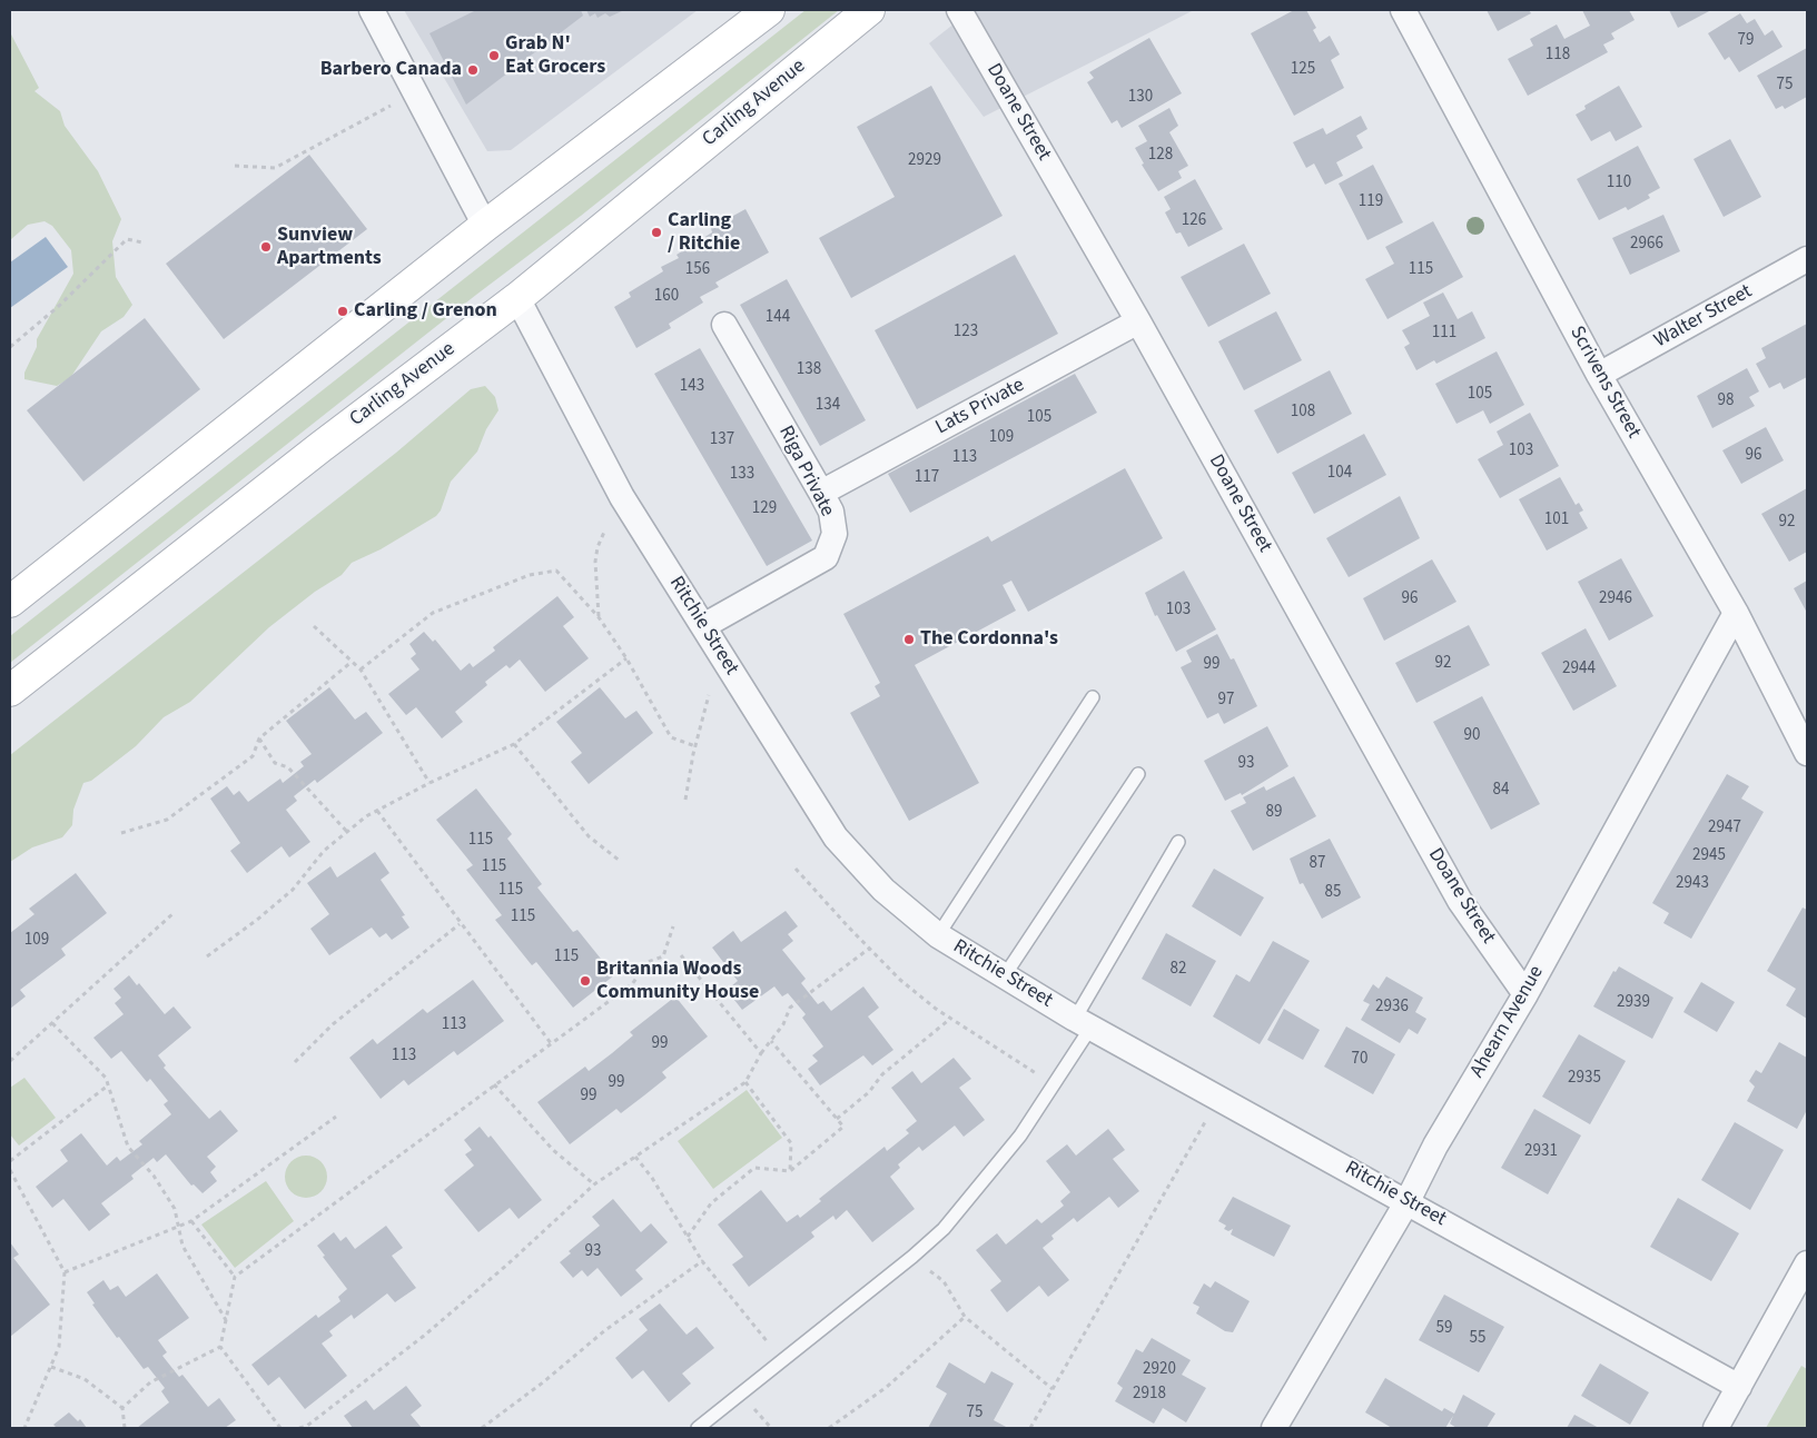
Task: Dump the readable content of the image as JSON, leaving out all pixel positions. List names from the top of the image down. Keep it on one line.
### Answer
{"streets":{"main road":["Carling Avenue"],"street":["Doane Street","Walter Street","Scrivens Street","Lats Private","Riga Private","Ritchie Street","Ahearn Avenue"]},"crossings":[["Carling Avenue","Ritchie Street"],["Doane Street","Lats Private"],["Doane Street","Ahearn Avenue"],["Walter Street","Scrivens Street"],["Scrivens Street","Ahearn Avenue"],["Lats Private","Riga Private"],["Riga Private","Ritchie Street"],["Ritchie Street","Ahearn Avenue"]],"places":["Grab N' Eat Grocers","Barbero Canada","Carling / Ritchie","Sunview Apartments","Carling / Grenon","The Cordonna's","Britannia Woods Community House"],"house_numbers":["79","118","125","75","130","128","2929","110","119","126","2966","156","115","160","144","123","111","138","143","105","98","134","108","105","109","137","103","96","113","104","133","117","129","101","92","96","2946","103","92","99","2944","97","90","93","84","89","2947","115","2945","87","115","2943","115","85","115","109","115","82","2939","2936","113","99","113","70","2935","99","99","2931","93","59","55","2920","2918","75"]}
